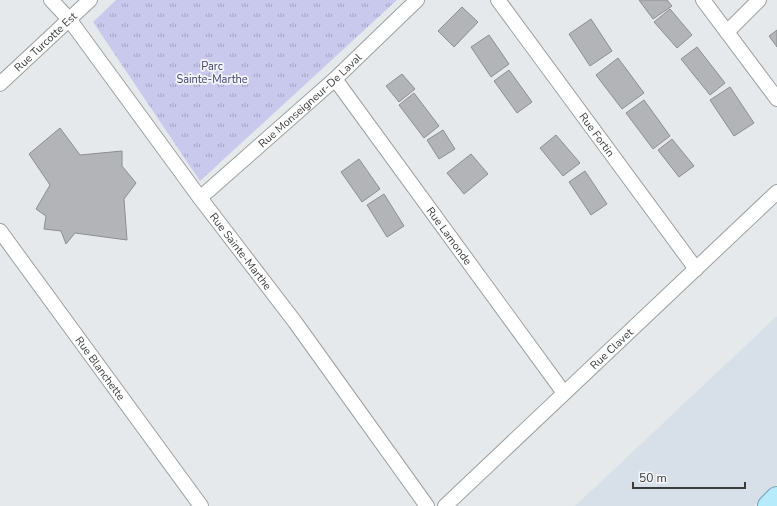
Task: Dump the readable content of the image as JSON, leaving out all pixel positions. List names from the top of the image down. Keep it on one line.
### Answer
{"streets":{"street":["Rue Turcotte Est","Rue Monseigneur-De Laval","Rue Fortin","Rue Lamonde","Rue Sainte-Marthe","Rue Clavet","Rue Blanchette"]},"crossings":[["Rue Turcotte Est","Rue Sainte-Marthe"],["Rue Monseigneur-De Laval","Rue Lamonde"],["Rue Monseigneur-De Laval","Rue Sainte-Marthe"],["Rue Fortin","Rue Clavet"],["Rue Lamonde","Rue Clavet"]],"parks":["Parc Sainte-Marthe"],"scale_bar":"50 m"}
